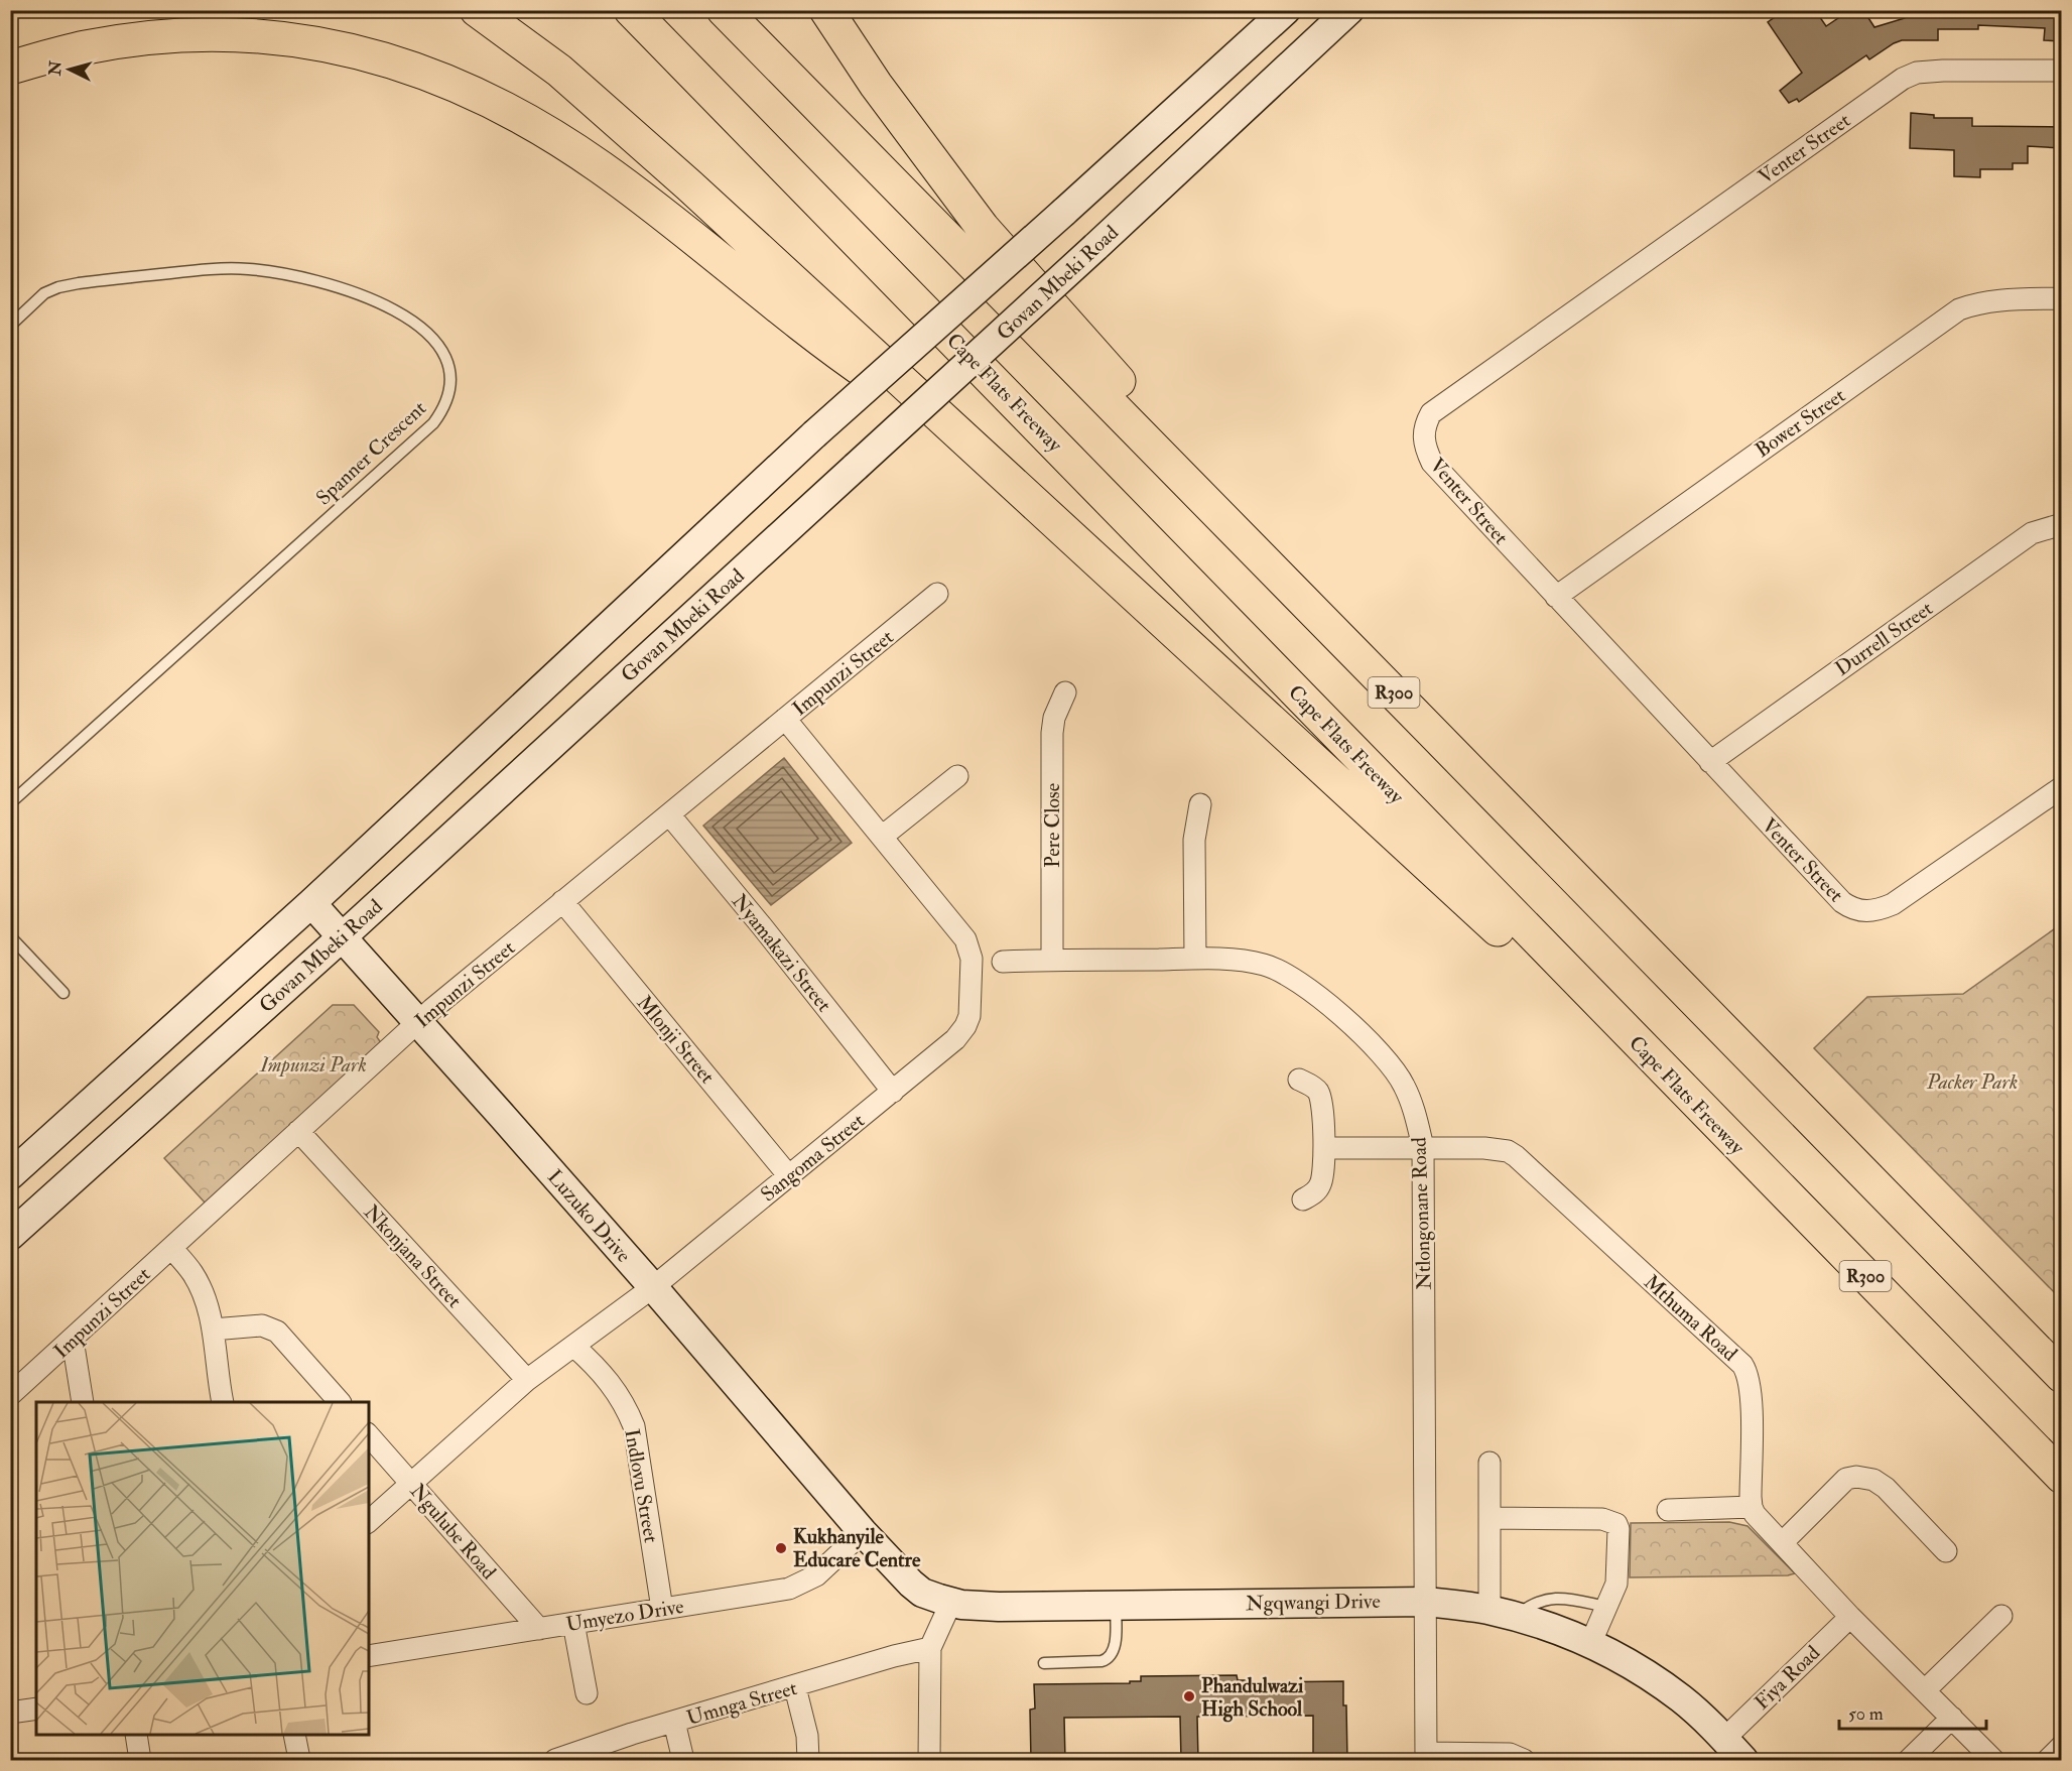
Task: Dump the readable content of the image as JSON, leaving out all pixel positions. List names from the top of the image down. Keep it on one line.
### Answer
{"streets":{"highway":["Cape Flats Freeway","R300"],"main road":["Govan Mbeki Road","Luzuko Drive","Ngqwangi Drive"],"street":["Venter Street","Bower Street","Durrell Street","Impunzi Street","Pere Close","Nyamakazi Street","Mlonji Street","Sangoma Street","Ntlongonane Road","Nkonjana Street","Mthuma Road","Indlovu Street","Ngulube Road","Umyezo Drive","Fiya Road","Umnga Street"],"lane":["Spanner Crescent"]},"crossings":[["Venter Street","Bower Street"],["Venter Street","Durrell Street"],["Govan Mbeki Road","Luzuko Drive"],["Impunzi Street","Nyamakazi Street"],["Impunzi Street","Mlonji Street"],["Impunzi Street","Sangoma Street"],["Impunzi Street","Luzuko Drive"],["Impunzi Street","Nkonjana Street"],["Pere Close","Ntlongonane Road"],["Nyamakazi Street","Sangoma Street"],["Mlonji Street","Sangoma Street"],["Sangoma Street","Luzuko Drive"],["Sangoma Street","Nkonjana Street"],["Sangoma Street","Indlovu Street"],["Sangoma Street","Ngulube Road"],["Ntlongonane Road","Mthuma Road"],["Ntlongonane Road","Ngqwangi Drive"],["Luzuko Drive","Ngqwangi Drive"],["Luzuko Drive","Umyezo Drive"],["Indlovu Street","Umyezo Drive"],["Ngulube Road","Umyezo Drive"],["Ngqwangi Drive","Umyezo Drive"],["Ngqwangi Drive","Fiya Road"]],"parks":["Impunzi Park","Packer Park"],"places":["Kukhanyile Educare Centre","Phandulwazi High School"],"scale_bar":"50 m","north":"left"}
